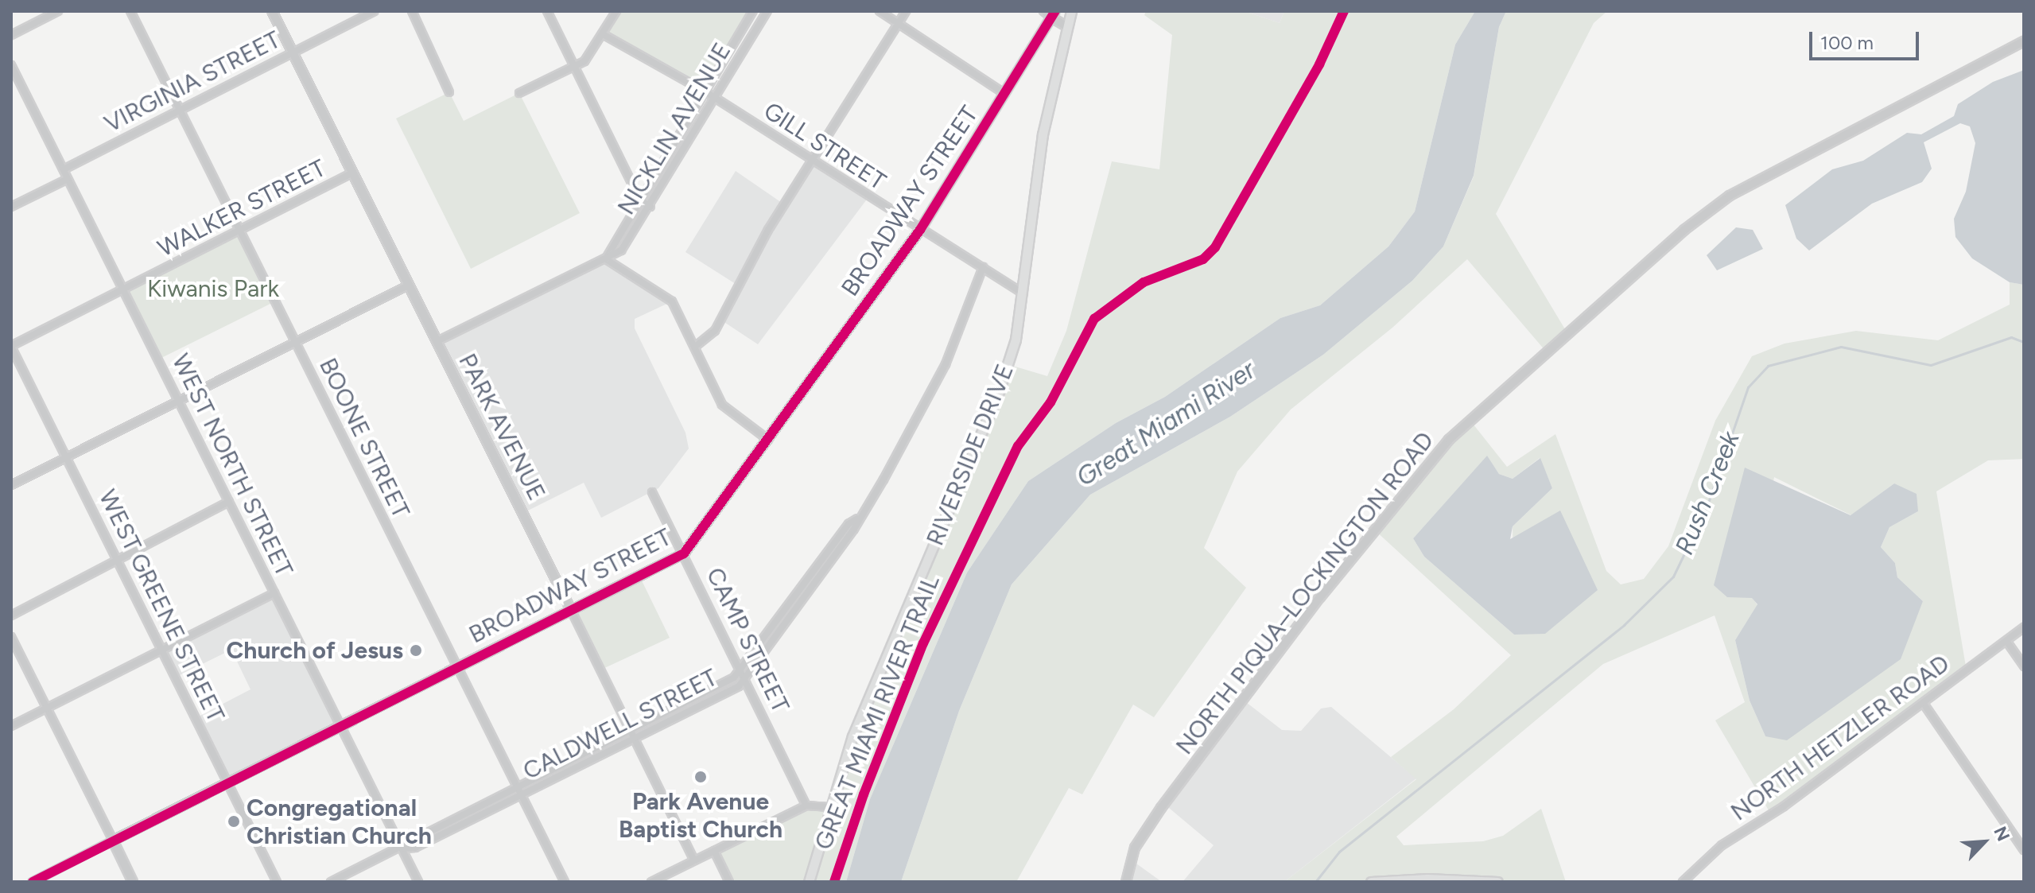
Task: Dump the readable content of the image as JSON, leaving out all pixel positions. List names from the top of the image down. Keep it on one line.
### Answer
{"streets":{"main road":["RIVERSIDE DRIVE"],"street":["VIRGINIA STREET","NICKLIN AVENUE","GILL STREET","BROADWAY STREET","WALKER STREET","PARK AVENUE","BOONE STREET","WEST NORTH STREET","NORTH PIQUA–LOCKINGTON ROAD","WEST GREENE STREET","CAMP STREET","CALDWELL STREET","NORTH HETZLER ROAD"],"cycle path":["GREAT MIAMI RIVER TRAIL"]},"crossings":[["VIRGINIA STREET","PARK AVENUE"],["VIRGINIA STREET","BOONE STREET"],["VIRGINIA STREET","WEST NORTH STREET"],["NICKLIN AVENUE","GILL STREET"],["NICKLIN AVENUE","PARK AVENUE"],["GILL STREET","BROADWAY STREET"],["GILL STREET","RIVERSIDE DRIVE"],["GILL STREET","CALDWELL STREET"],["BROADWAY STREET","PARK AVENUE"],["BROADWAY STREET","BOONE STREET"],["BROADWAY STREET","WEST NORTH STREET"],["BROADWAY STREET","WEST GREENE STREET"],["BROADWAY STREET","CAMP STREET"],["WALKER STREET","PARK AVENUE"],["WALKER STREET","BOONE STREET"],["WALKER STREET","WEST NORTH STREET"],["WALKER STREET","WEST GREENE STREET"],["PARK AVENUE","CALDWELL STREET"],["BOONE STREET","CALDWELL STREET"],["WEST NORTH STREET","CALDWELL STREET"],["CAMP STREET","CALDWELL STREET"]],"water":["Great Miami River","Rush Creek"],"parks":["Kiwanis Park"],"places":["Church of Jesus","Park Avenue Baptist Church","Congregational Christian Church"],"scale_bar":"100 m","north":"top right"}
